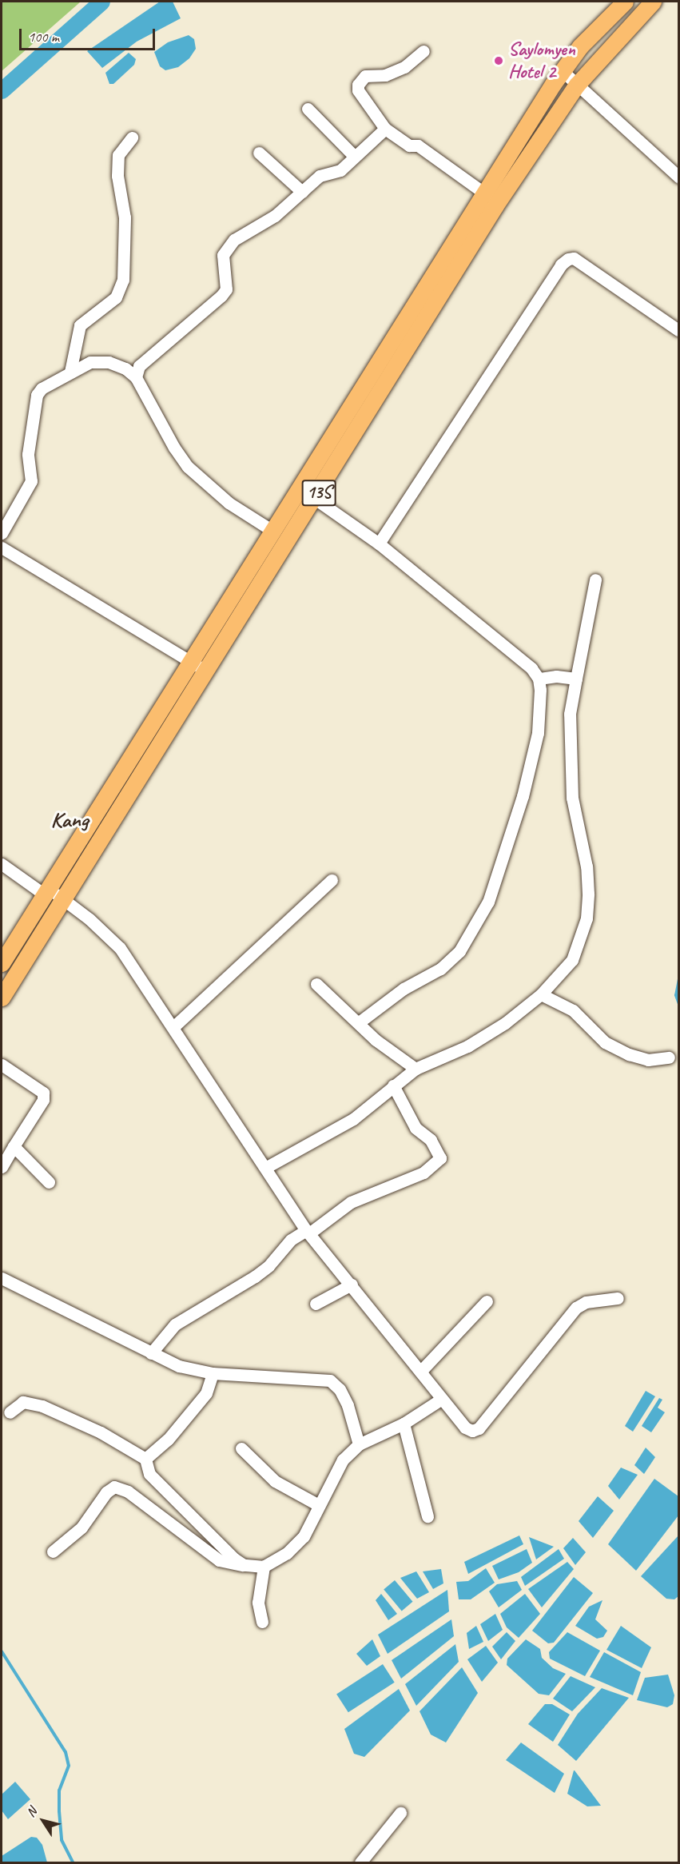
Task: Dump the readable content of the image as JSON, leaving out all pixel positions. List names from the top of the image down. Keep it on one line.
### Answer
{"streets":{"highway":["13S"]},"districts":["Kang"],"places":["Saylomyen Hotel 2"],"scale_bar":"100 m","north":"top left"}
